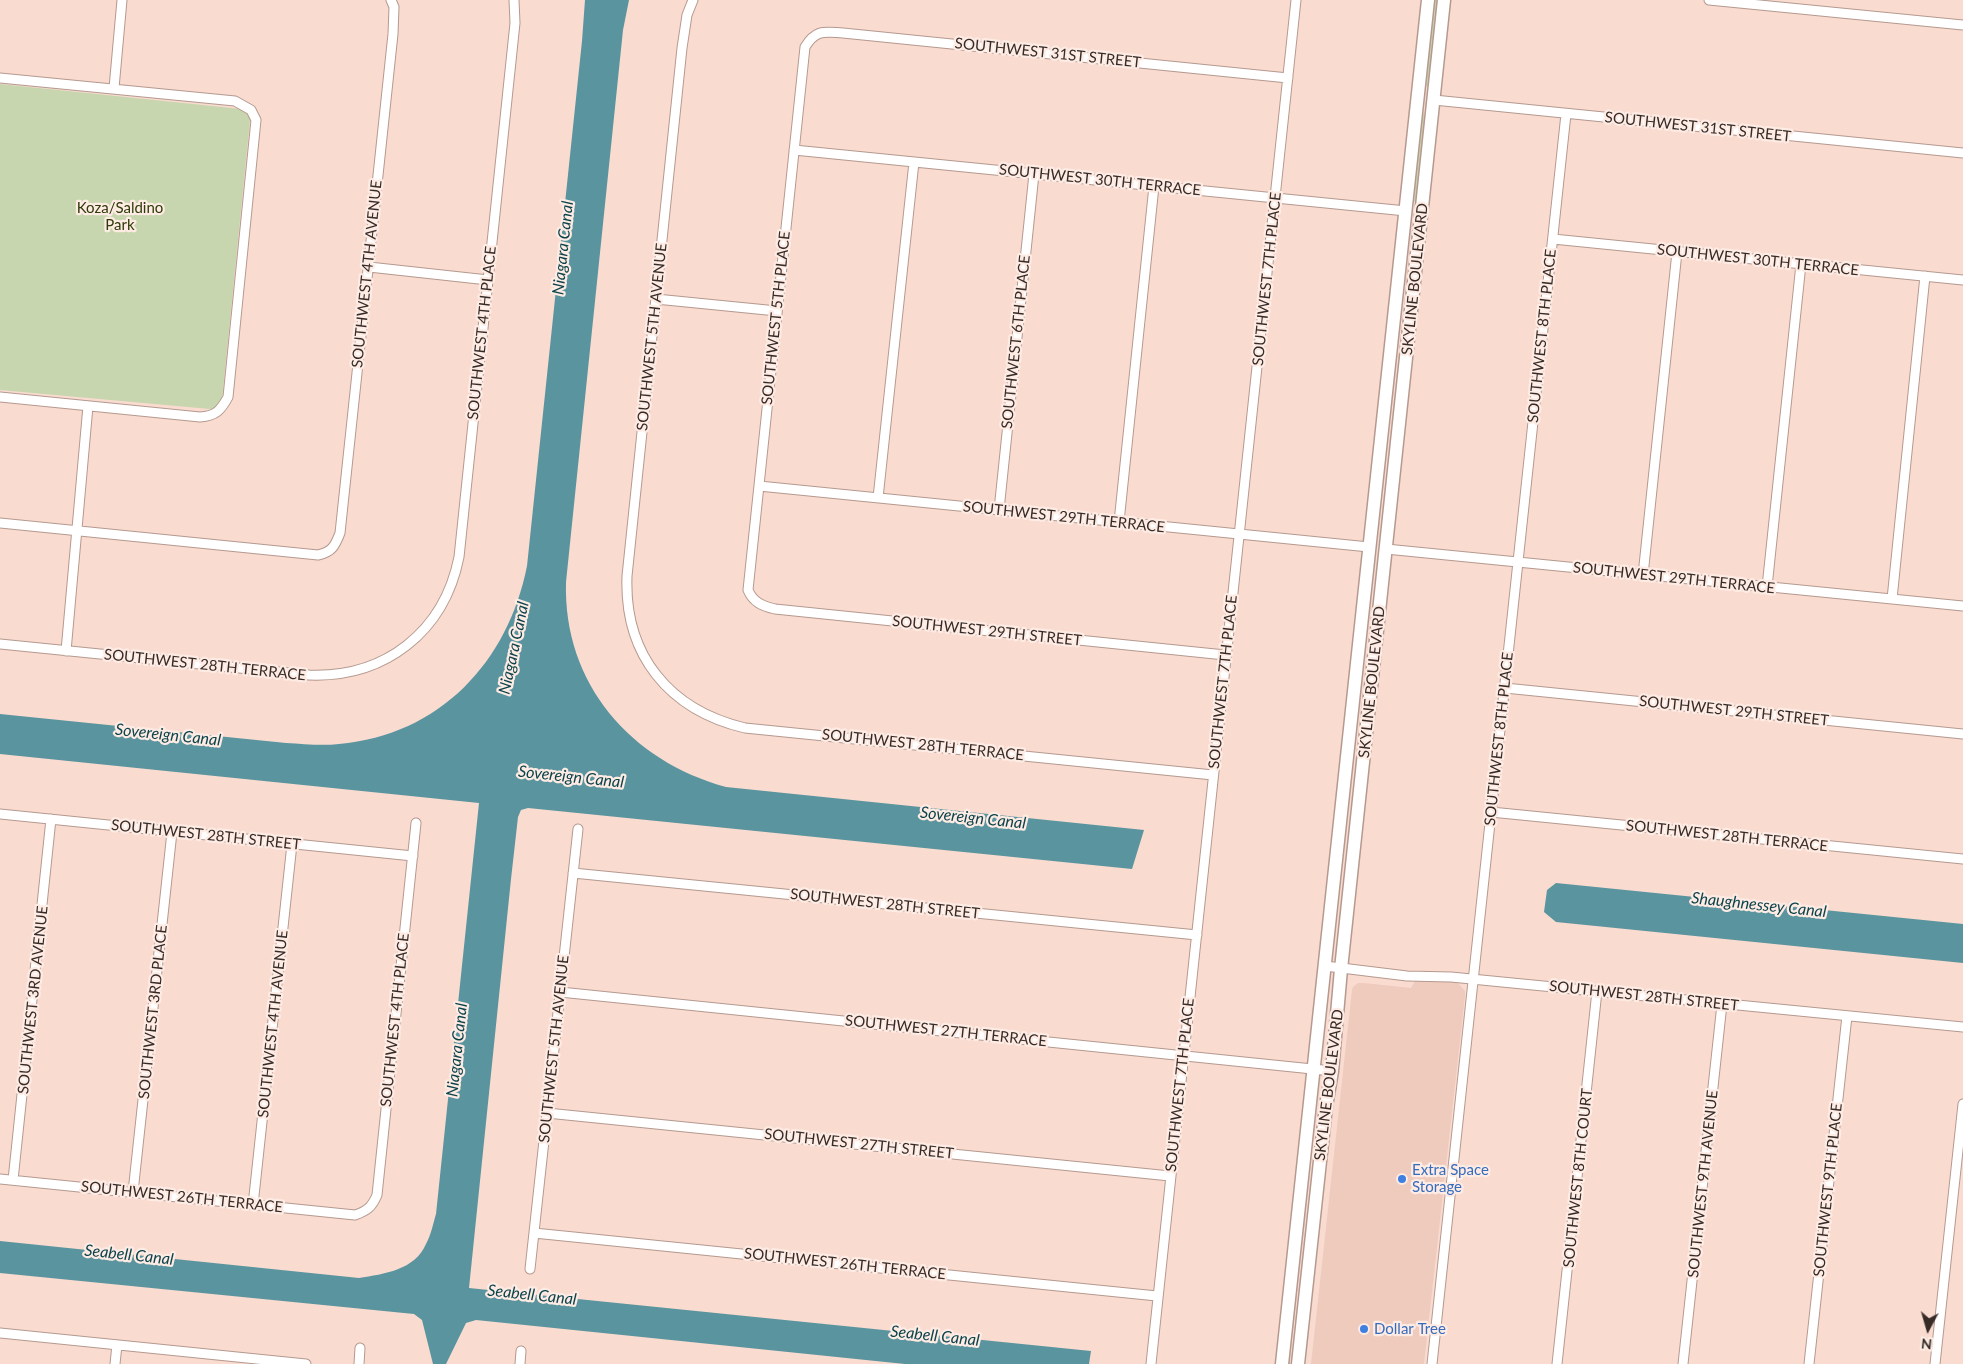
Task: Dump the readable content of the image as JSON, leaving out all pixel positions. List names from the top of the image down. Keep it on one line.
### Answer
{"streets":{"street":["SOUTHWEST 31ST STREET","SOUTHWEST 30TH TERRACE","SOUTHWEST 4TH AVENUE","SOUTHWEST 7TH PLACE","SKYLINE BOULEVARD","SOUTHWEST 5TH PLACE","SOUTHWEST 4TH PLACE","SOUTHWEST 8TH PLACE","SOUTHWEST 5TH AVENUE","SOUTHWEST 6TH PLACE","SOUTHWEST 29TH TERRACE","SOUTHWEST 29TH STREET","SOUTHWEST 28TH TERRACE","SOUTHWEST 28TH STREET","SOUTHWEST 3RD AVENUE","SOUTHWEST 3RD PLACE","SOUTHWEST 27TH TERRACE","SOUTHWEST 27TH STREET","SOUTHWEST 8TH COURT","SOUTHWEST 9TH AVENUE","SOUTHWEST 9TH PLACE","SOUTHWEST 26TH TERRACE"]},"crossings":[["SOUTHWEST 31ST STREET","SOUTHWEST 7TH PLACE"],["SOUTHWEST 31ST STREET","SKYLINE BOULEVARD"],["SOUTHWEST 31ST STREET","SOUTHWEST 5TH PLACE"],["SOUTHWEST 31ST STREET","SOUTHWEST 8TH PLACE"],["SOUTHWEST 30TH TERRACE","SOUTHWEST 7TH PLACE"],["SOUTHWEST 30TH TERRACE","SKYLINE BOULEVARD"],["SOUTHWEST 30TH TERRACE","SOUTHWEST 5TH PLACE"],["SOUTHWEST 30TH TERRACE","SOUTHWEST 8TH PLACE"],["SOUTHWEST 30TH TERRACE","SOUTHWEST 6TH PLACE"],["SOUTHWEST 4TH AVENUE","SOUTHWEST 28TH STREET"],["SOUTHWEST 4TH AVENUE","SOUTHWEST 26TH TERRACE"],["SOUTHWEST 7TH PLACE","SOUTHWEST 29TH TERRACE"],["SOUTHWEST 7TH PLACE","SOUTHWEST 29TH STREET"],["SOUTHWEST 7TH PLACE","SOUTHWEST 28TH TERRACE"],["SOUTHWEST 7TH PLACE","SOUTHWEST 28TH STREET"],["SOUTHWEST 7TH PLACE","SOUTHWEST 27TH TERRACE"],["SOUTHWEST 7TH PLACE","SOUTHWEST 27TH STREET"],["SOUTHWEST 7TH PLACE","SOUTHWEST 26TH TERRACE"],["SKYLINE BOULEVARD","SOUTHWEST 29TH TERRACE"],["SKYLINE BOULEVARD","SOUTHWEST 28TH STREET"],["SKYLINE BOULEVARD","SOUTHWEST 27TH TERRACE"],["SOUTHWEST 5TH PLACE","SOUTHWEST 29TH TERRACE"],["SOUTHWEST 5TH PLACE","SOUTHWEST 29TH STREET"],["SOUTHWEST 4TH PLACE","SOUTHWEST 28TH TERRACE"],["SOUTHWEST 4TH PLACE","SOUTHWEST 28TH STREET"],["SOUTHWEST 4TH PLACE","SOUTHWEST 26TH TERRACE"],["SOUTHWEST 8TH PLACE","SOUTHWEST 29TH TERRACE"],["SOUTHWEST 8TH PLACE","SOUTHWEST 29TH STREET"],["SOUTHWEST 8TH PLACE","SOUTHWEST 28TH TERRACE"],["SOUTHWEST 8TH PLACE","SOUTHWEST 28TH STREET"],["SOUTHWEST 5TH AVENUE","SOUTHWEST 28TH TERRACE"],["SOUTHWEST 5TH AVENUE","SOUTHWEST 28TH STREET"],["SOUTHWEST 5TH AVENUE","SOUTHWEST 27TH TERRACE"],["SOUTHWEST 5TH AVENUE","SOUTHWEST 27TH STREET"],["SOUTHWEST 5TH AVENUE","SOUTHWEST 26TH TERRACE"],["SOUTHWEST 6TH PLACE","SOUTHWEST 29TH TERRACE"],["SOUTHWEST 28TH STREET","SOUTHWEST 3RD AVENUE"],["SOUTHWEST 28TH STREET","SOUTHWEST 3RD PLACE"],["SOUTHWEST 28TH STREET","SOUTHWEST 8TH COURT"],["SOUTHWEST 28TH STREET","SOUTHWEST 9TH AVENUE"],["SOUTHWEST 28TH STREET","SOUTHWEST 9TH PLACE"],["SOUTHWEST 3RD AVENUE","SOUTHWEST 26TH TERRACE"],["SOUTHWEST 3RD PLACE","SOUTHWEST 26TH TERRACE"]],"water":["Niagara Canal","Sovereign Canal","Shaughnessey Canal","Seabell Canal"],"parks":["Koza/Saldino Park"],"places":["Extra Space Storage","Dollar Tree"],"north":"bottom"}
